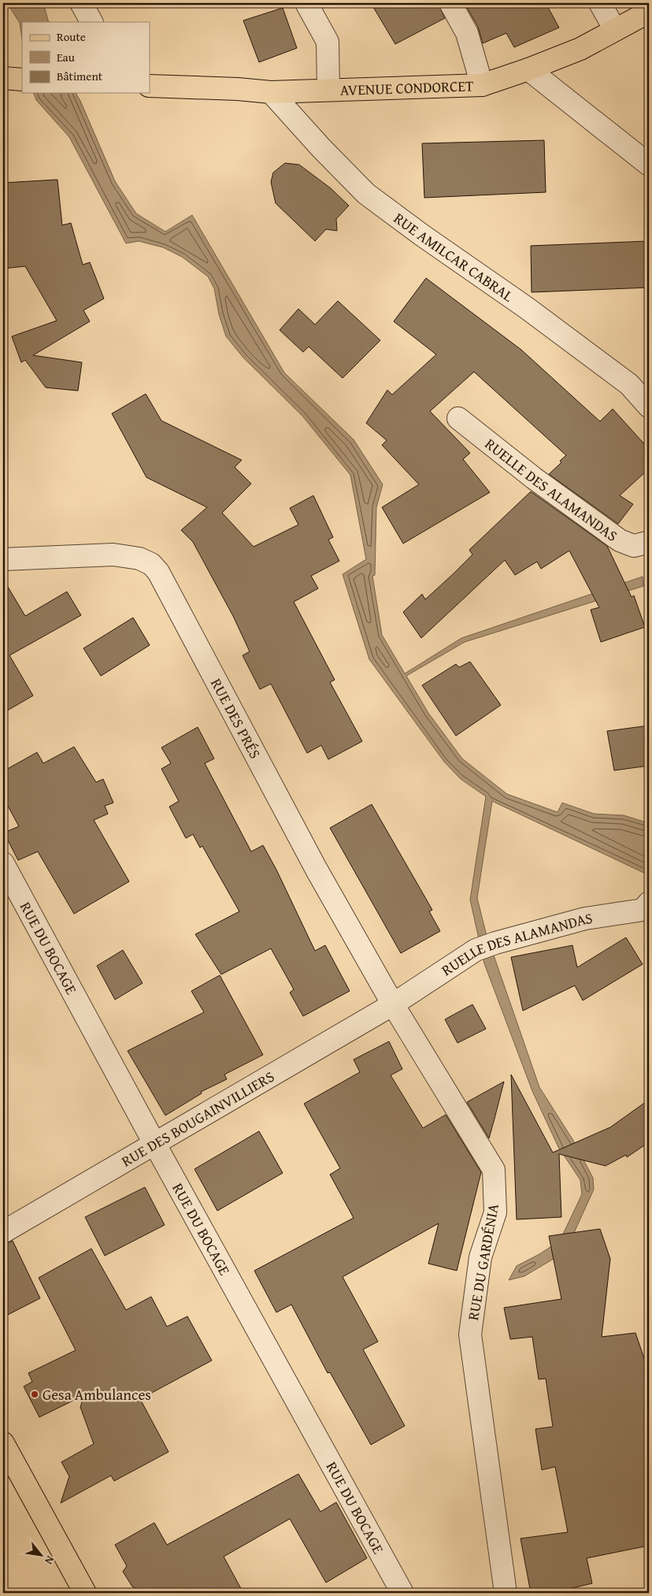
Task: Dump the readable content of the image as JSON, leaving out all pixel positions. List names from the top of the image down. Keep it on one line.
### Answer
{"streets":{"main road":["AVENUE CONDORCET"],"street":["RUE AMILCAR CABRAL","RUELLE DES ALAMANDAS","RUE DES PRÉS","RUE DU BOCAGE","RUE DES BOUGAINVILLIERS","RUE DU GARDÉNIA"]},"crossings":[["AVENUE CONDORCET","RUE AMILCAR CABRAL"],["RUELLE DES ALAMANDAS","RUE DES PRÉS"],["RUELLE DES ALAMANDAS","RUE DES BOUGAINVILLIERS"],["RUELLE DES ALAMANDAS","RUE DU GARDÉNIA"],["RUE DES PRÉS","RUE DES BOUGAINVILLIERS"],["RUE DES PRÉS","RUE DU GARDÉNIA"],["RUE DU BOCAGE","RUE DES BOUGAINVILLIERS"],["RUE DES BOUGAINVILLIERS","RUE DU GARDÉNIA"]],"places":["Gesa Ambulances"],"legend":["Route","Eau","Bâtiment"],"north":"bottom right"}
